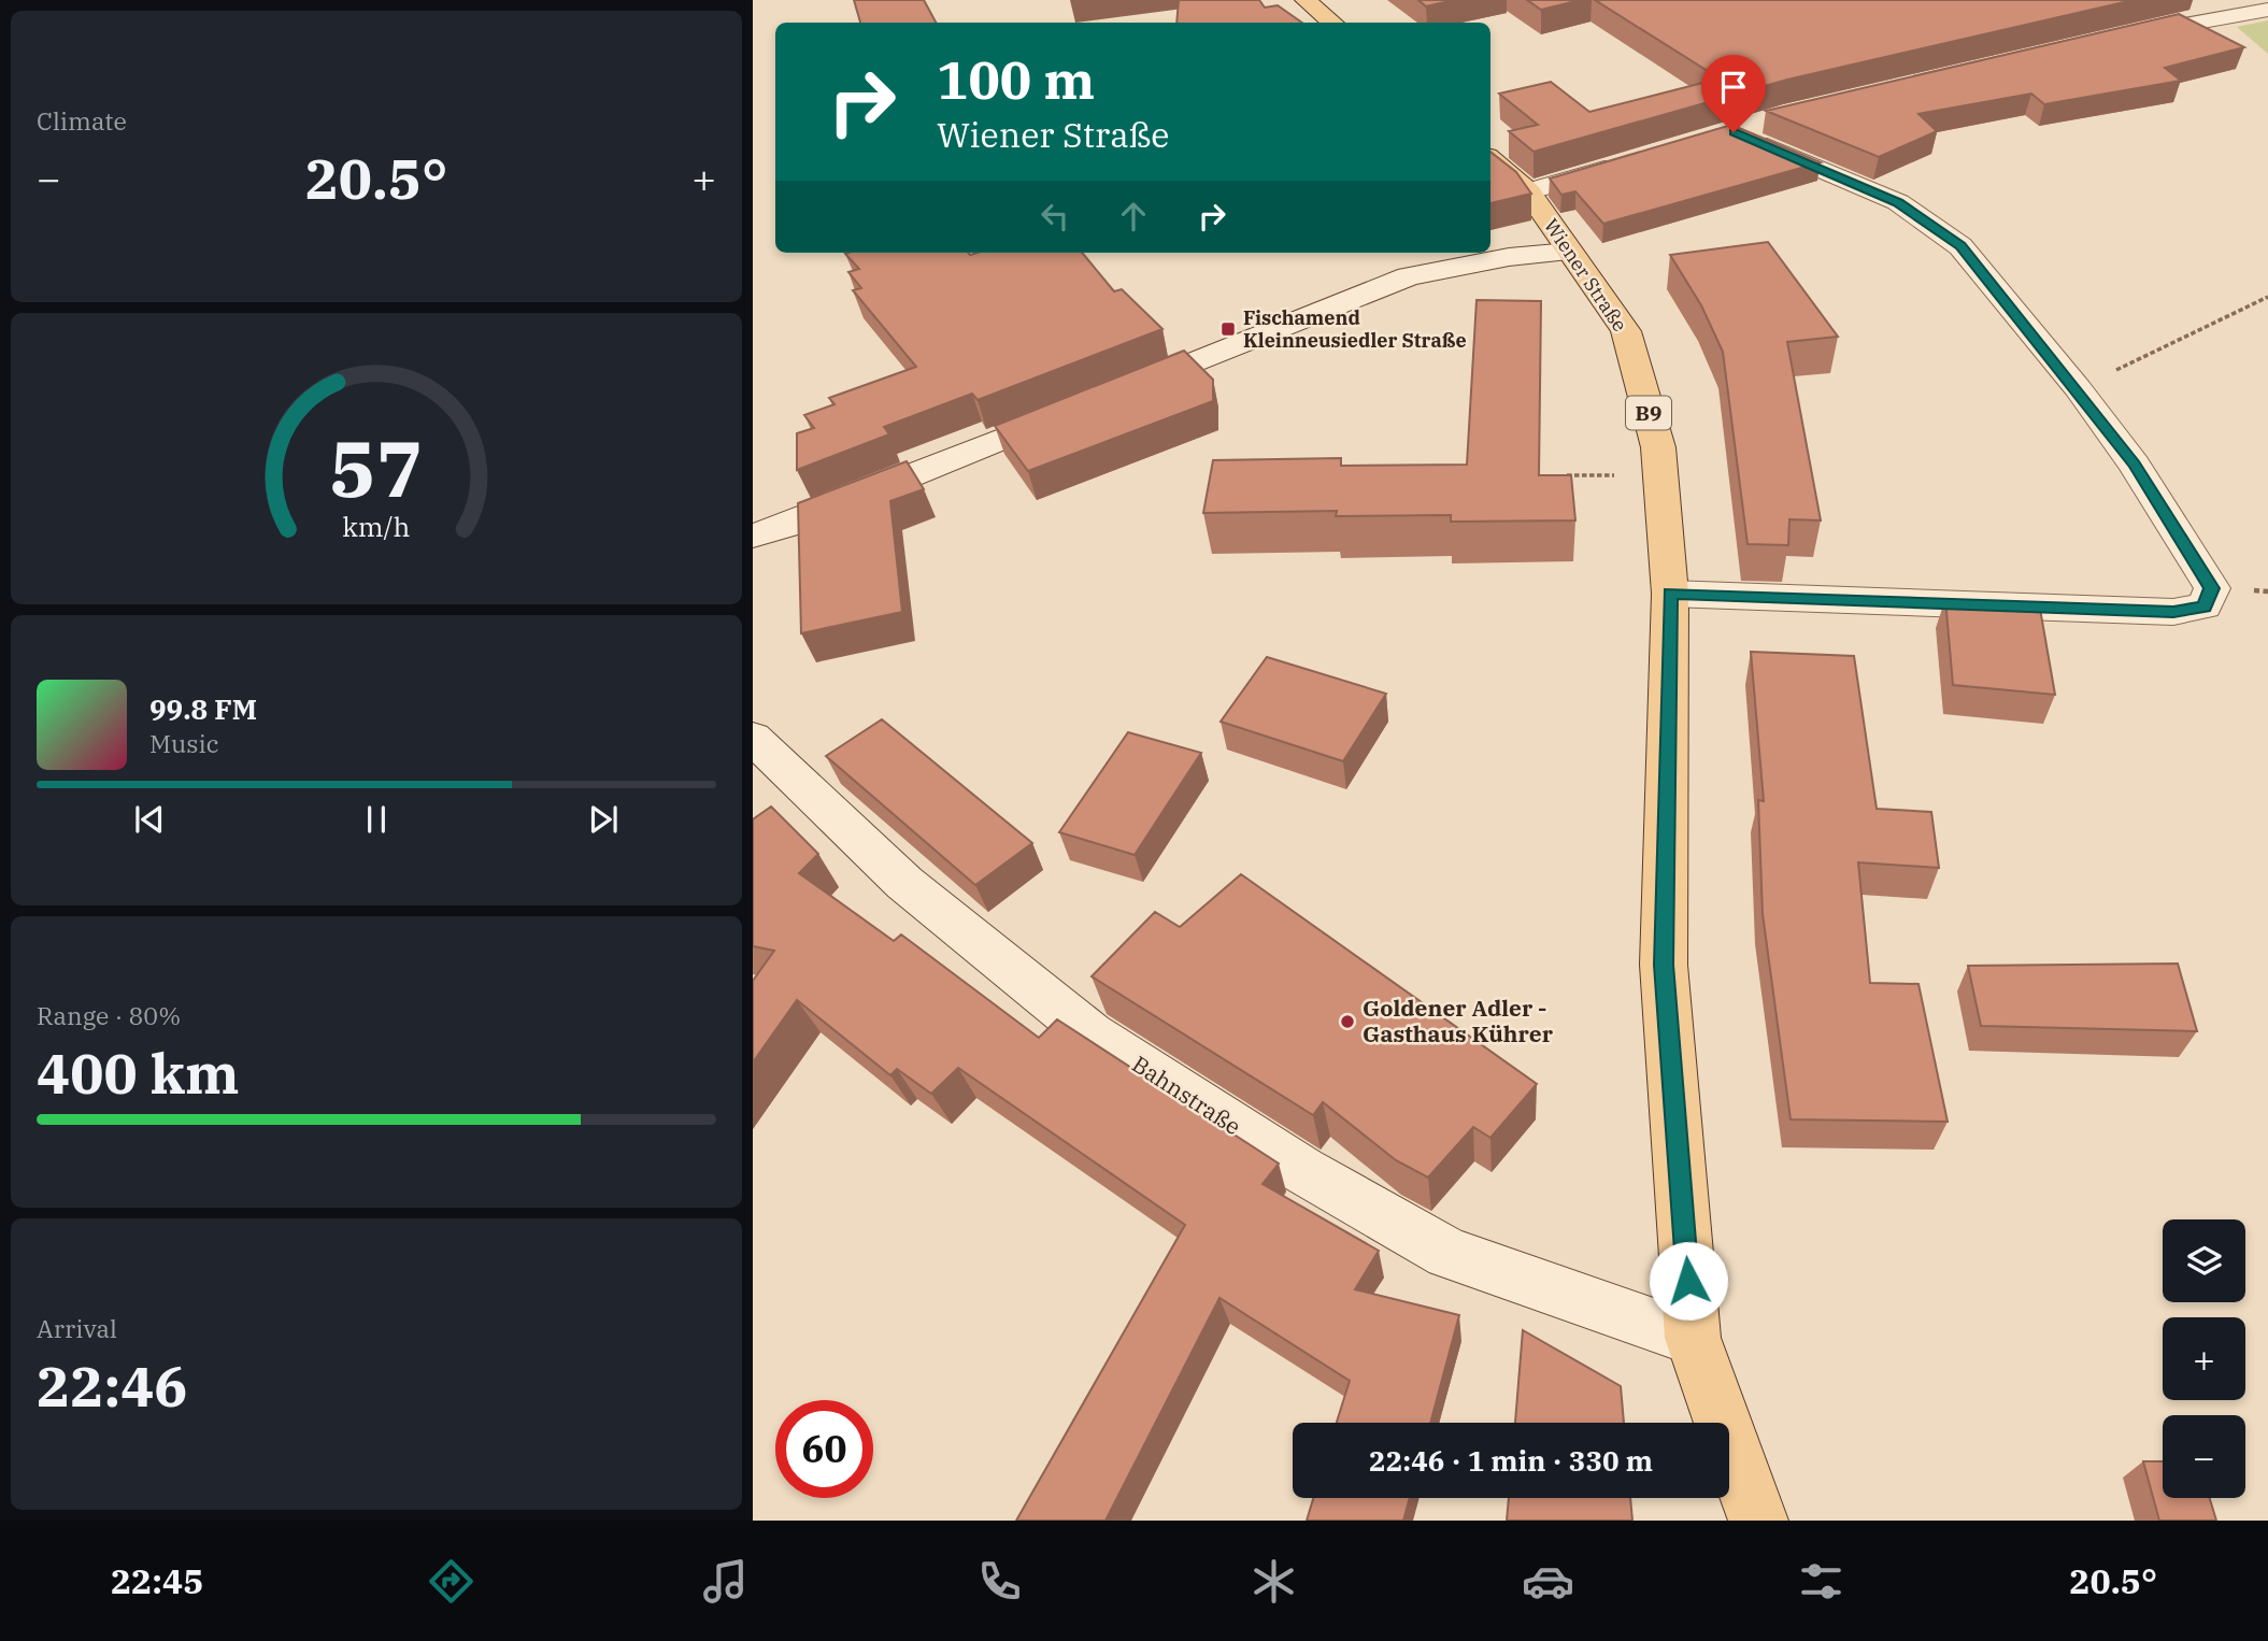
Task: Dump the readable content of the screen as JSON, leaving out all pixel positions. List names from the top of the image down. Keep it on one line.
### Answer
{"streets":{"main road":["Wiener Straße","B9"],"street":["Bahnstraße"]},"crossings":[["Wiener Straße","Bahnstraße"]],"places":{"transit":["Fischamend Kleinneusiedler Straße"],"other":["Goldener Adler - Gasthaus Kührer"]},"page":{"tile":["Climate",["Range · 80%","400 km"],["Arrival","22:46"]],"turn":["100 m","Wiener Straße"],"heat":["−","20.5°","+"],"song":["99.8 FM","Music"],"map_buttons":["+","−"],"limit":"60","trip":"22:46 · 1 min · 330 m","tabs":["22:45","20.5°"],"gauge":["57","km/h"]}}
